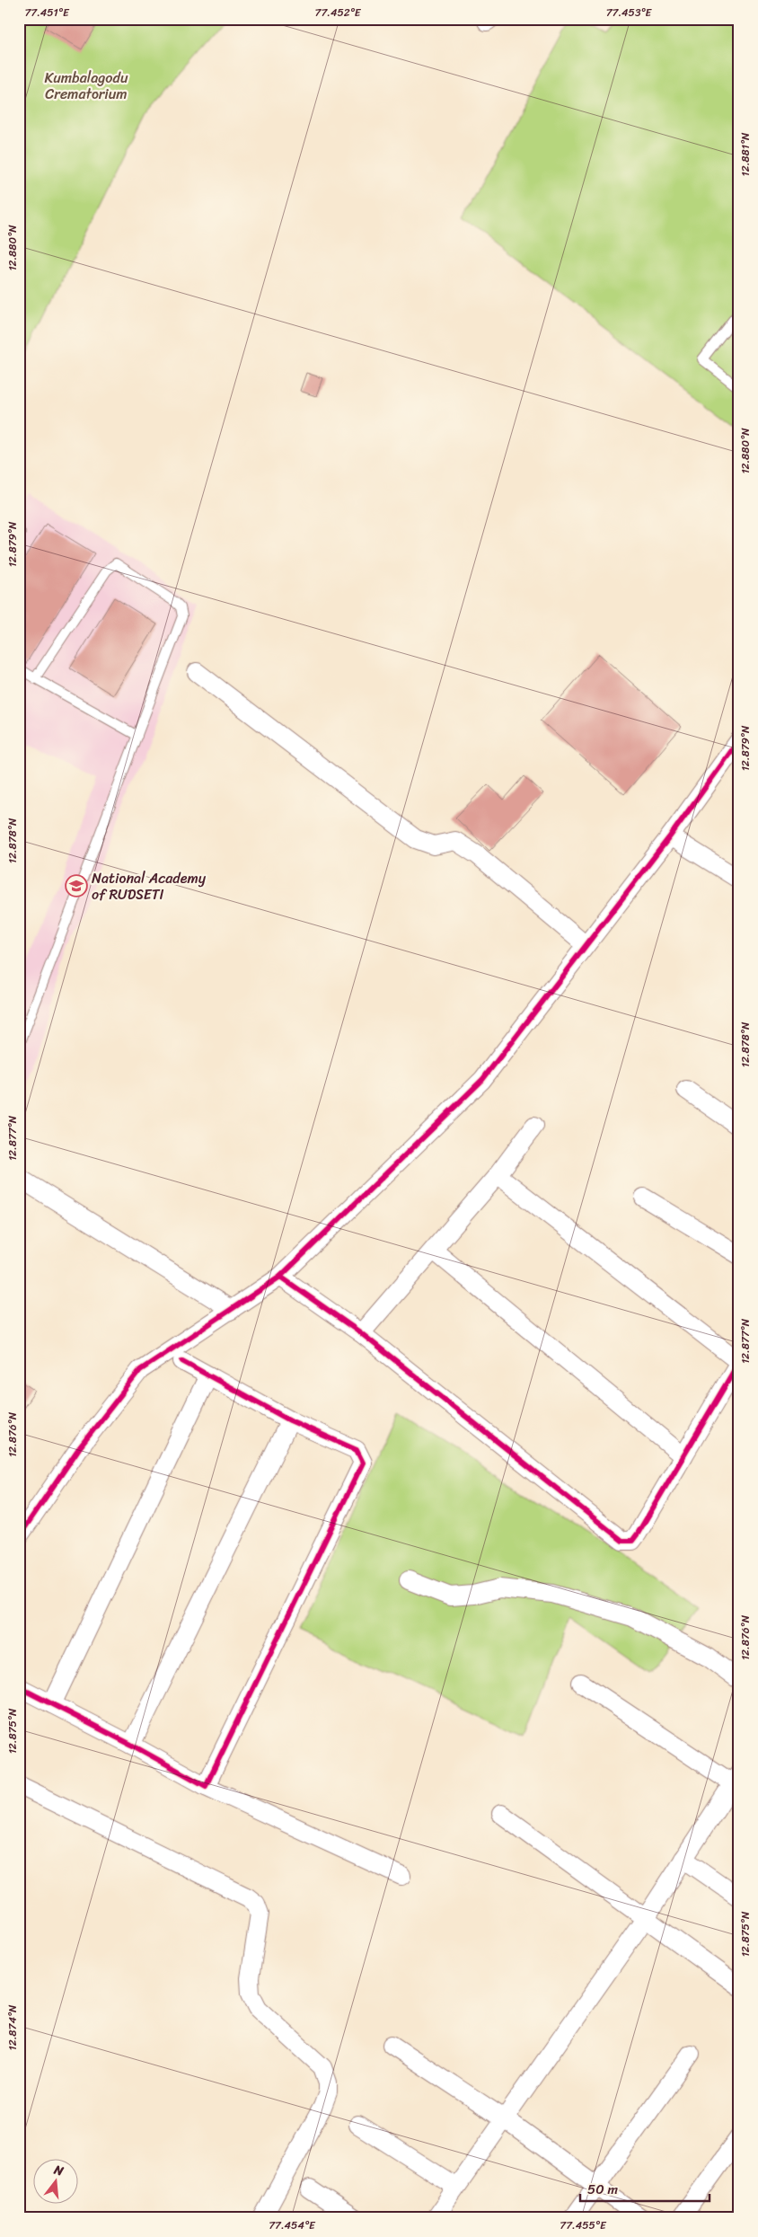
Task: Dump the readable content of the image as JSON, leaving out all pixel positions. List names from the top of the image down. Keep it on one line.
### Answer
{"parks":["Kumbalagodu Crematorium"],"places":{"school or university":["National Academy of RUDSETI"]},"scale_bar":"50 m","north":"top","coordinates":["77.451°E","77.452°E","77.453°E","12.881°N","12.880°N","12.879°N","12.878°N","12.877°N","12.876°N","12.875°N","12.874°N","77.454°E","77.455°E"]}
